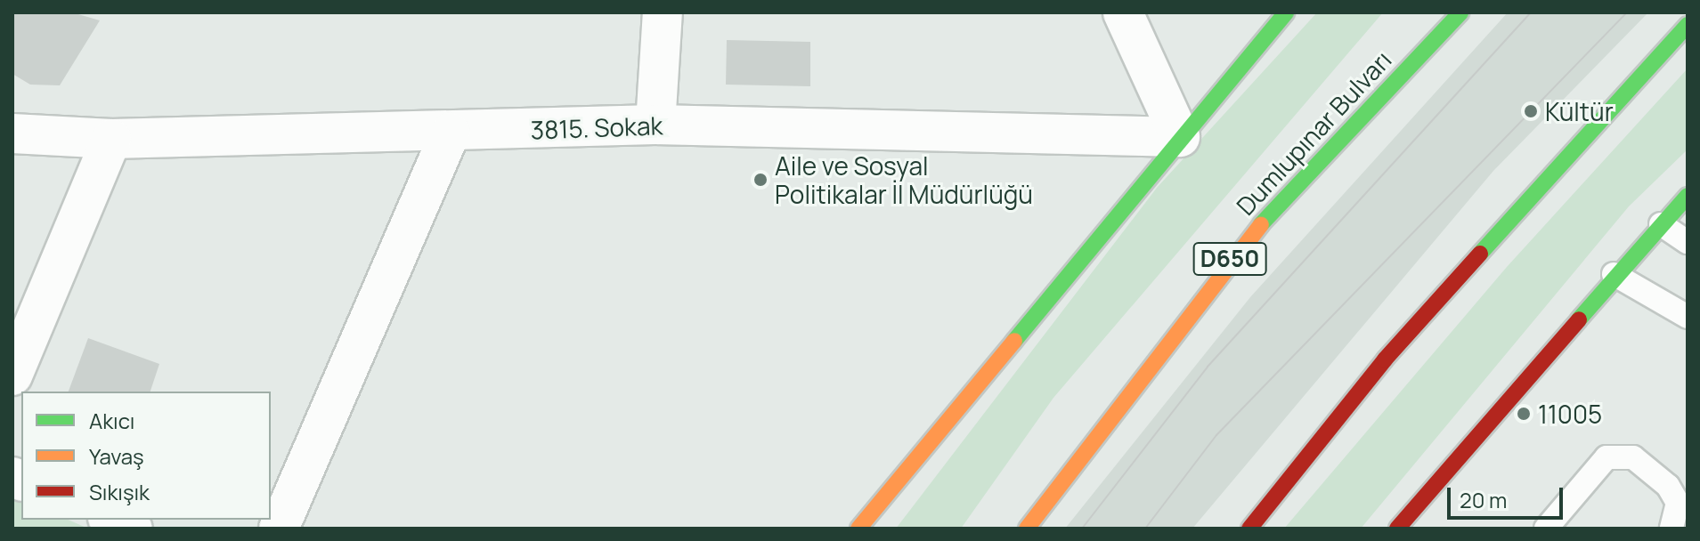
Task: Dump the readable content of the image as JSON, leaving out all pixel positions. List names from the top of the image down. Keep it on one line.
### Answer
{"streets":{"main road":["Dumlupınar Bulvarı","D650"],"street":["3815. Sokak"]},"places":["Kültür","Aile ve Sosyal Politikalar İl Müdürlüğü","11005"],"legend":["Akıcı","Yavaş","Sıkışık"],"scale_bar":"20 m"}
